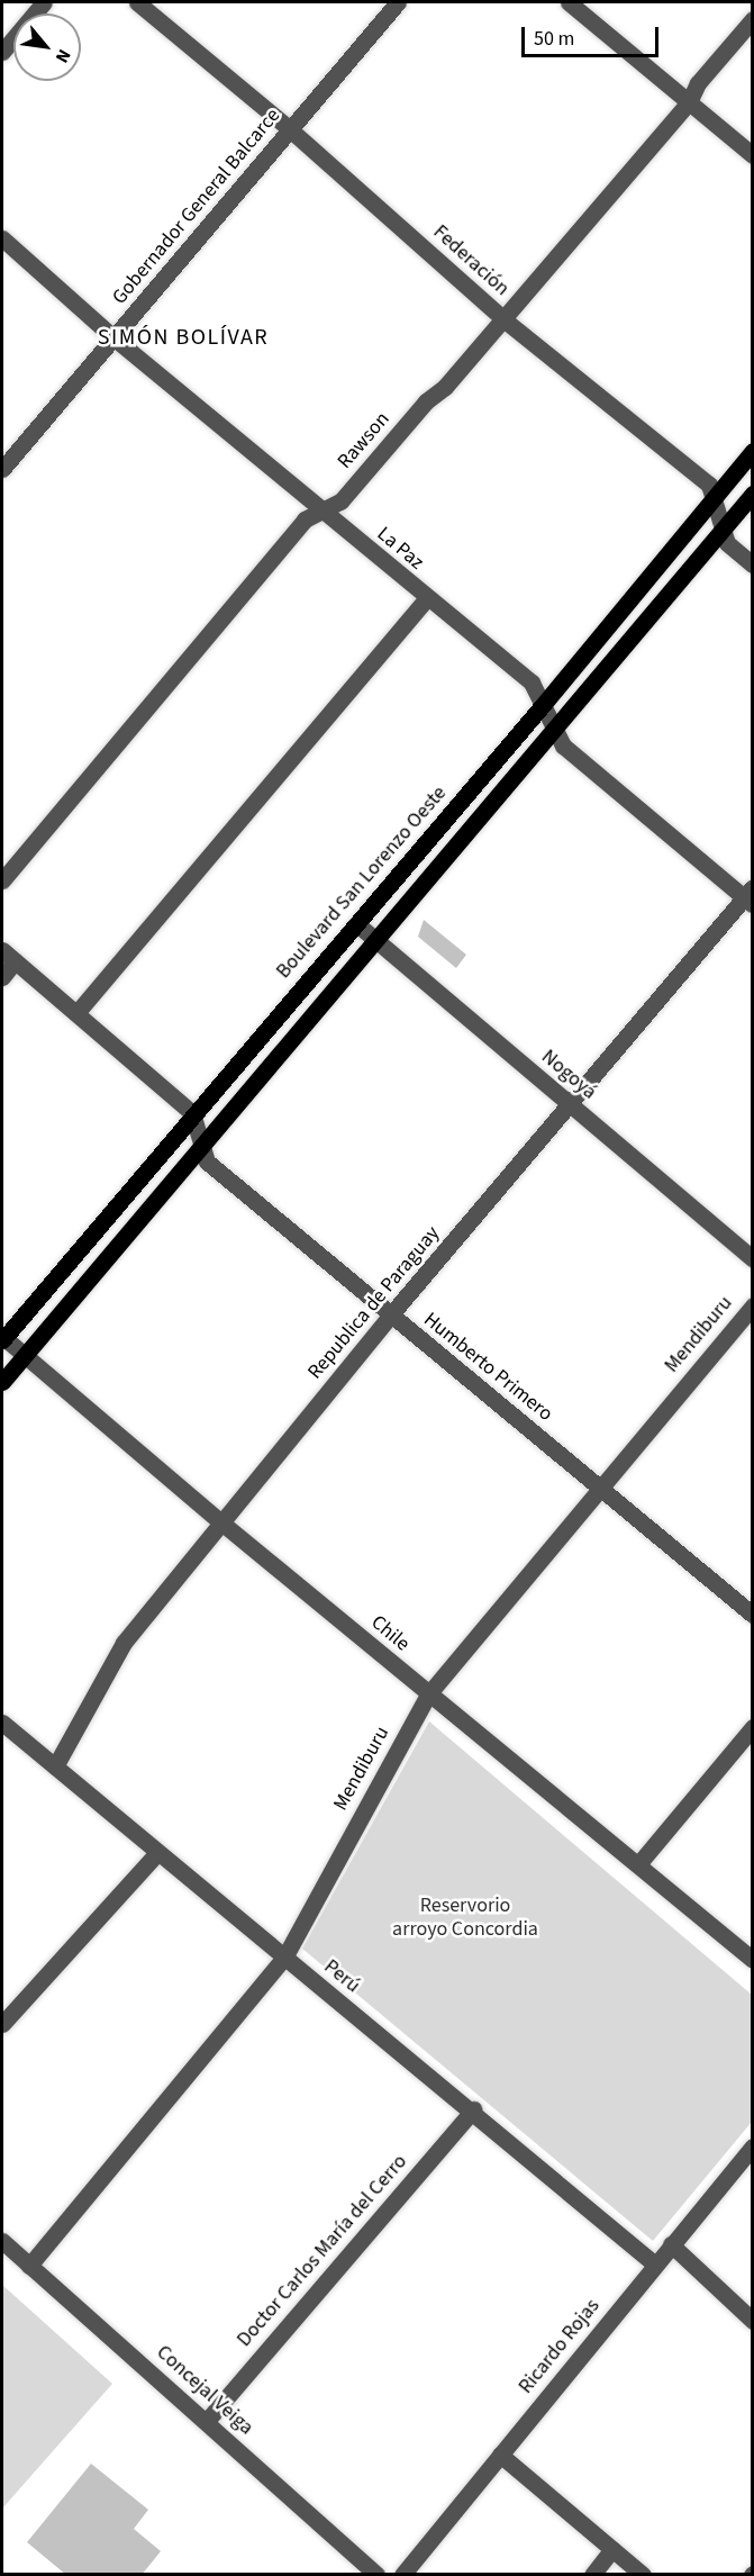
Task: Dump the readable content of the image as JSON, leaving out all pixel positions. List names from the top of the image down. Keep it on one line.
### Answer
{"streets":{"main road":["Boulevard San Lorenzo Oeste"],"street":["Gobernador General Balcarce","Federación","Rawson","La Paz","Nogoyá","Republica de Paraguay","Mendiburu","Humberto Primero","Chile","Perú","Doctor Carlos María del Cerro","Ricardo Rojas","Concejal Veiga"]},"crossings":[["Gobernador General Balcarce","Federación"],["Gobernador General Balcarce","La Paz"],["Federación","Rawson"],["Federación","Boulevard San Lorenzo Oeste"],["Rawson","La Paz"],["La Paz","Boulevard San Lorenzo Oeste"],["La Paz","Republica de Paraguay"],["Boulevard San Lorenzo Oeste","Nogoyá"],["Boulevard San Lorenzo Oeste","Chile"],["Nogoyá","Republica de Paraguay"],["Republica de Paraguay","Humberto Primero"],["Republica de Paraguay","Chile"],["Republica de Paraguay","Perú"],["Mendiburu","Humberto Primero"],["Mendiburu","Chile"],["Mendiburu","Perú"],["Mendiburu","Concejal Veiga"],["Perú","Doctor Carlos María del Cerro"],["Perú","Ricardo Rojas"],["Doctor Carlos María del Cerro","Concejal Veiga"]],"districts":["SIMÓN BOLÍVAR"],"parks":["Reservorio arroyo Concordia"],"scale_bar":"50 m","north":"bottom right"}
